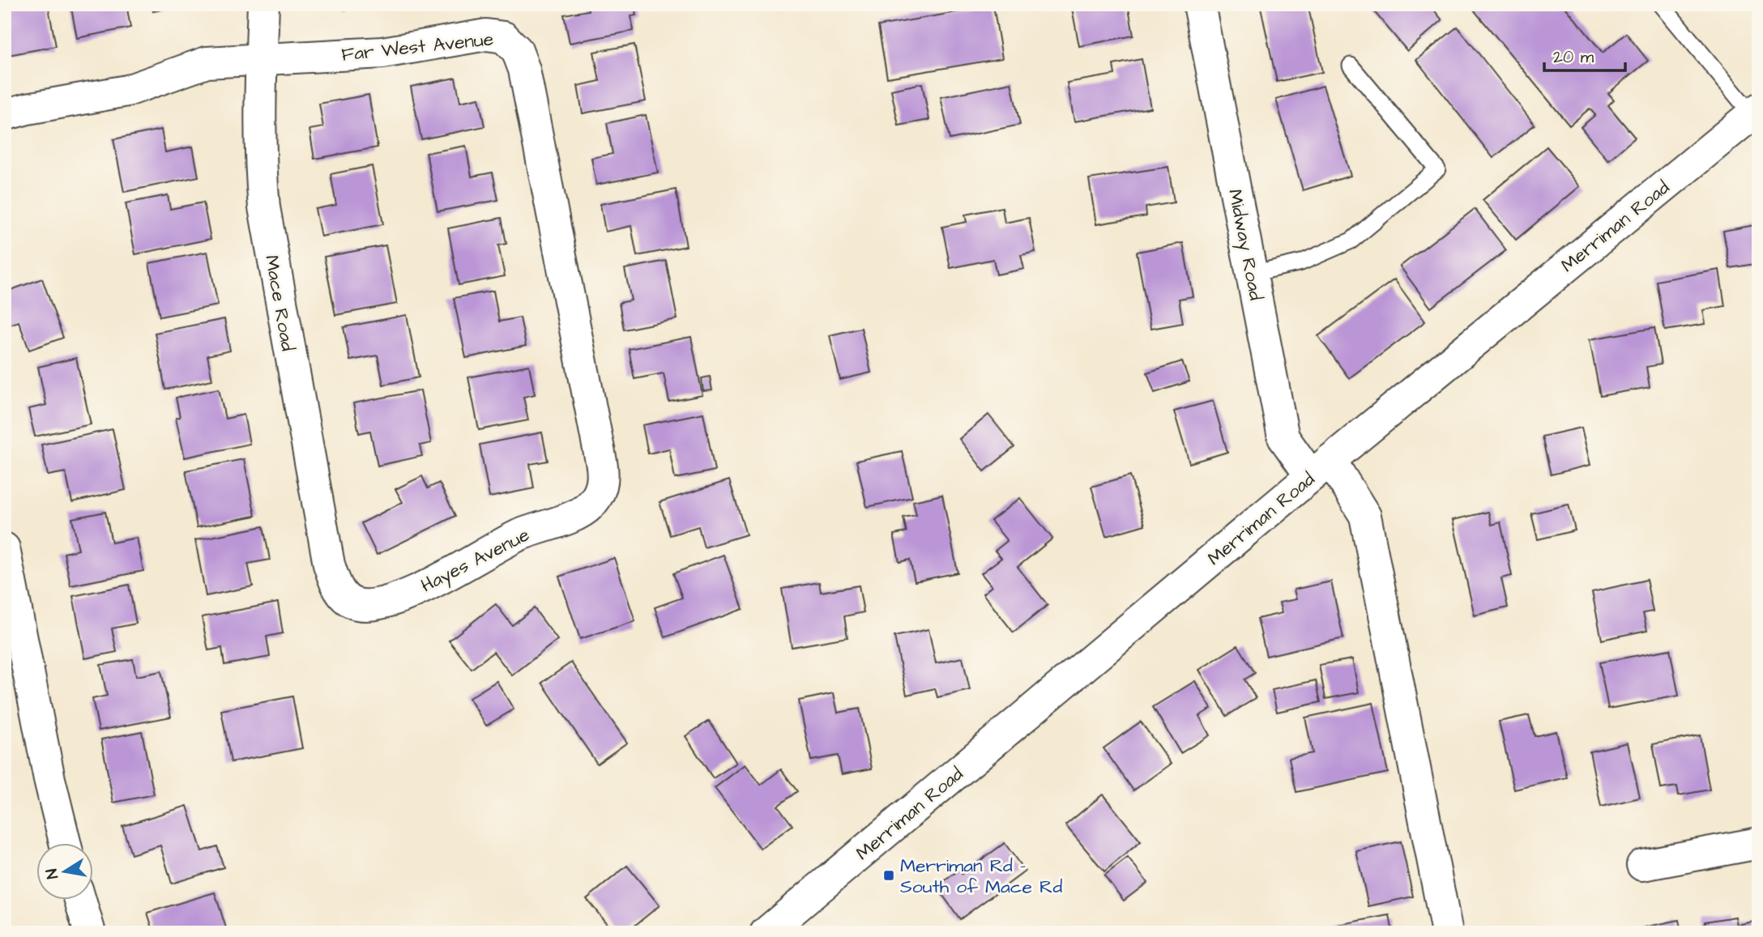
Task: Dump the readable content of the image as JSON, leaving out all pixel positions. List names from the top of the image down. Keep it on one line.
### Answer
{"streets":{"street":["Far West Avenue","Merriman Road","Midway Road","Mace Road","Hayes Avenue"]},"crossings":[["Far West Avenue","Mace Road"],["Far West Avenue","Hayes Avenue"],["Merriman Road","Midway Road"],["Mace Road","Hayes Avenue"]],"places":{"transit":["Merriman Rd - South of Mace Rd"]},"scale_bar":"20 m","north":"left"}
